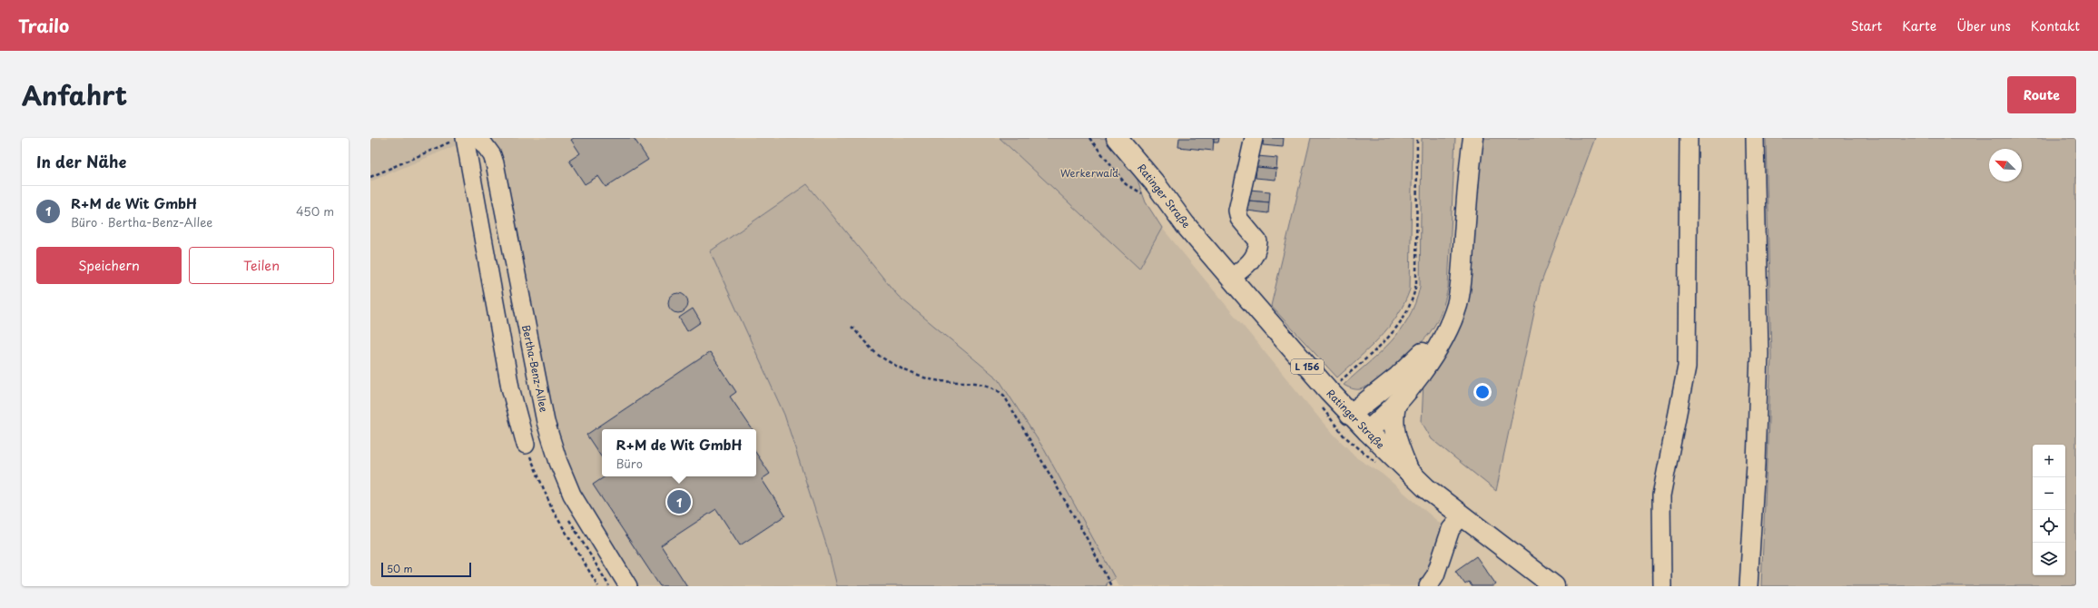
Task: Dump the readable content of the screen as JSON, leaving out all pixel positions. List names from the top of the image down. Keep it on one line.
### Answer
{"streets":{"main road":["Ratinger Straße","L 156"],"street":["Bertha-Benz-Allee"]},"parks":["Werkerwald"],"scale_bar":"50 m","north":"top left","page":{"header":"Trailo","nav":["Start","Karte","Über uns","Kontakt"],"title":"Anfahrt","buttons":["Route",["Speichern","Teilen"]],"heading":"In der Nähe","list":[{"mark":"1","name":"R+M de Wit GmbH","note":"Büro · Bertha-Benz-Allee","value":"450 m"}],"popup":["R+M de Wit GmbH","Büro"],"map_buttons":["+","−"],"pins":"1","scale":"50 m"}}
